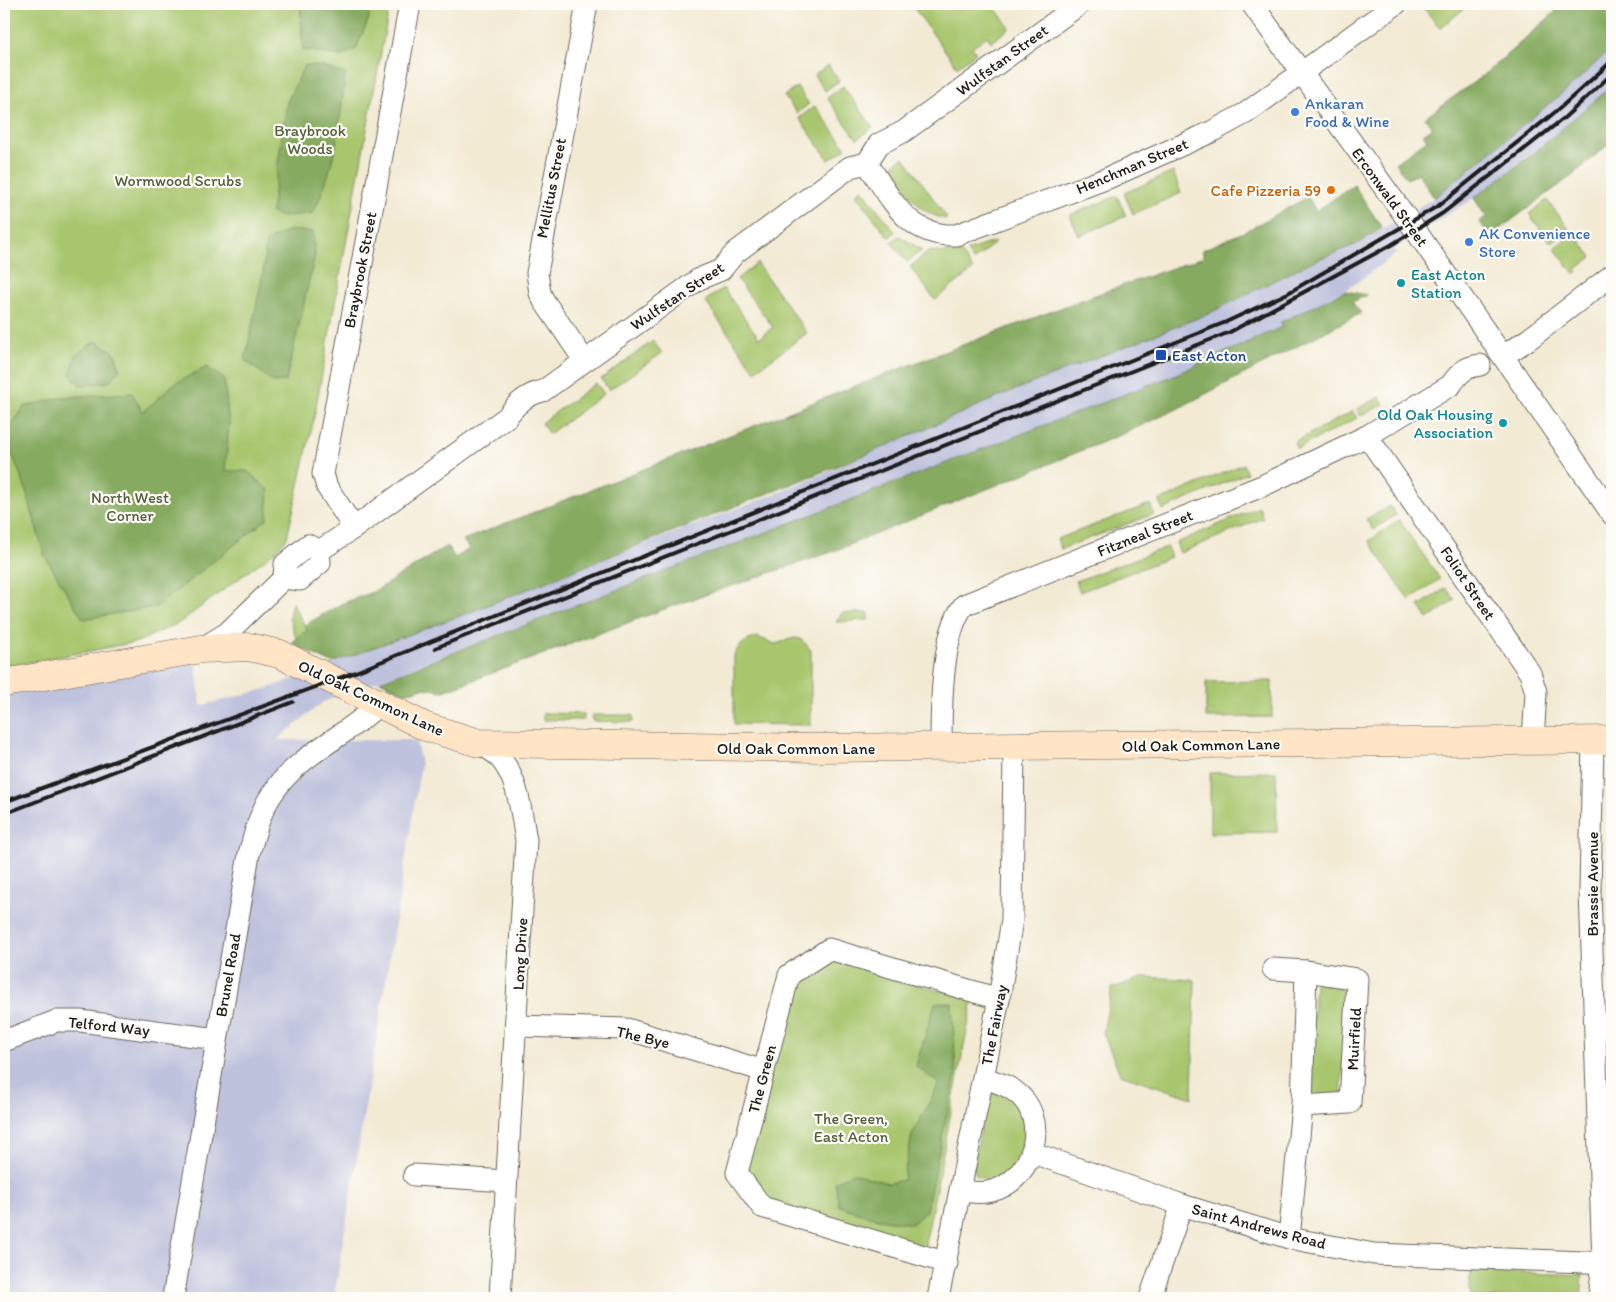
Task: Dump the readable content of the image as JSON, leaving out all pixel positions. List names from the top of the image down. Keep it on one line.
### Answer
{"streets":{"street":["Wulfstan Street","Henchman Street","Mellitus Street","Erconwald Street","Braybrook Street","Fitzneal Street","Foliot Street","Old Oak Common Lane","Brassie Avenue","Long Drive","Brunel Road","The Fairway","Telford Way","The Bye","Muirfield","The Green","Saint Andrews Road"]},"crossings":[["Wulfstan Street","Henchman Street"],["Wulfstan Street","Mellitus Street"],["Wulfstan Street","Braybrook Street"],["Wulfstan Street","Old Oak Common Lane"],["Henchman Street","Erconwald Street"],["Erconwald Street","Fitzneal Street"],["Fitzneal Street","Foliot Street"],["Fitzneal Street","Old Oak Common Lane"],["Foliot Street","Old Oak Common Lane"],["Old Oak Common Lane","Brassie Avenue"],["Old Oak Common Lane","Long Drive"],["Old Oak Common Lane","Brunel Road"],["Old Oak Common Lane","The Fairway"],["Brassie Avenue","Saint Andrews Road"],["Long Drive","The Bye"],["Brunel Road","Telford Way"],["The Fairway","The Green"],["The Bye","The Green"]],"parks":["Braybrook Woods","Wormwood Scrubs","North West Corner","The Green, East Acton"],"places":{"other":["Ankaran Food & Wine","Cafe Pizzeria 59","AK Convenience Store","East Acton Station","Old Oak Housing Association"],"transit":["East Acton"]}}
